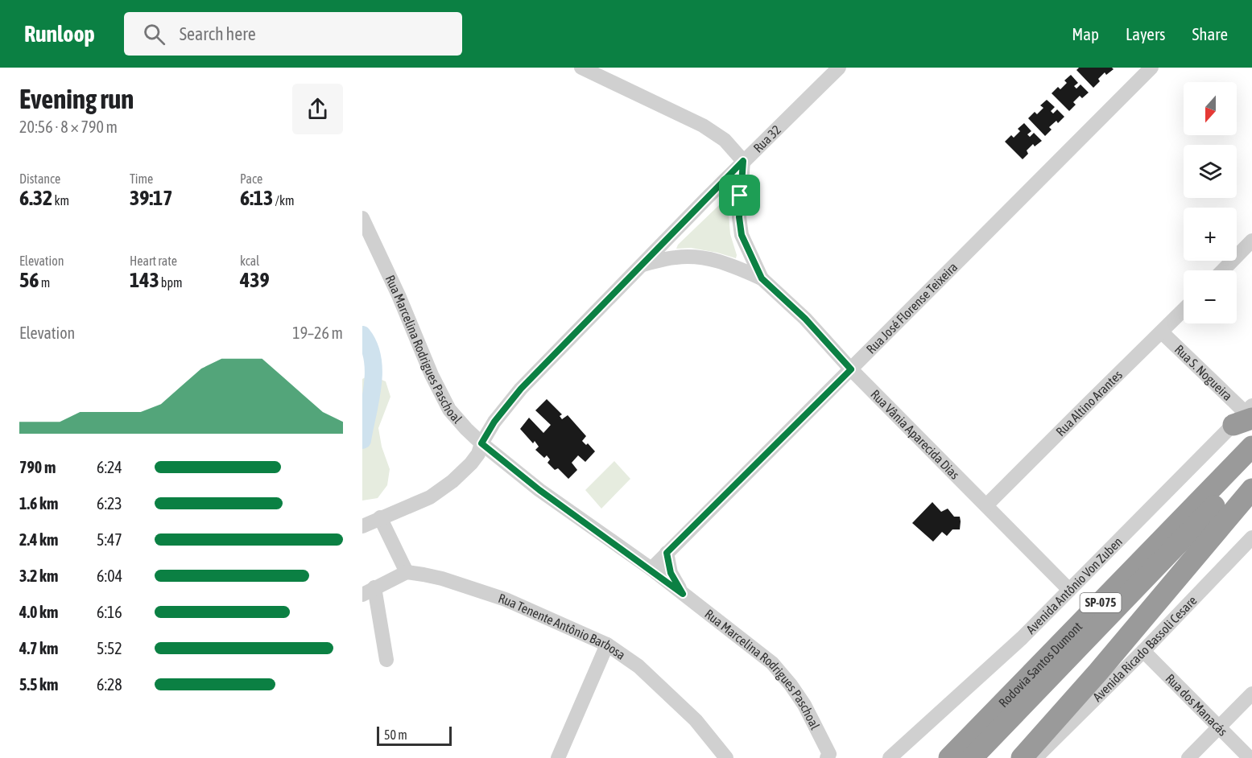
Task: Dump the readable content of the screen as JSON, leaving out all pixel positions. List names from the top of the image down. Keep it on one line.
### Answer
{"streets":{"highway":["SP-075","Rodovia Santos Dumont"],"street":["Rua 32","Rua José Florense Teixeira","Rua Marcelina Rodrigues Paschoal","Rua S. Nogueira","Rua Altino Arantes","Rua Vânia Aparecida Dias","Avenida Antônio Von Zuben","Rua Tenente Antônio Barbosa","Avenida Ricado Bassoli Cesare","Rua dos Manacás"]},"crossings":[["Rua 32","Rua Marcelina Rodrigues Paschoal"],["Rua 32","Rua Vânia Aparecida Dias"],["Rua José Florense Teixeira","Rua Marcelina Rodrigues Paschoal"],["Rua José Florense Teixeira","Rua Vânia Aparecida Dias"],["Rua S. Nogueira","Rua Altino Arantes"],["Rua S. Nogueira","Avenida Antônio Von Zuben"],["Rua Altino Arantes","Rua Vânia Aparecida Dias"],["Rua Vânia Aparecida Dias","Avenida Antônio Von Zuben"],["Avenida Ricado Bassoli Cesare","Rua dos Manacás"]],"scale_bar":"50 m","north":"bottom","page":{"header":"Runloop","search":"Search here","nav":["Map","Layers","Share"],"heading":["Evening run","20:56 · 8 × 790 m"],"map_buttons":["+","−"],"stats":[["Distance","6.32 km"],["Time","39:17"],["Pace","6:13 /km"],["Elevation","56 m"],["Heart rate","143 bpm"],["kcal","439"]],"chart":["Elevation","19–26 m"],"list":[{"name":"790 m","note":"6:24"},{"name":"1.6 km","note":"6:23"},{"name":"2.4 km","note":"5:47"},{"name":"3.2 km","note":"6:04"},{"name":"4.0 km","note":"6:16"},{"name":"4.7 km","note":"5:52"},{"name":"5.5 km","note":"6:28"}],"scale":"50 m"}}
